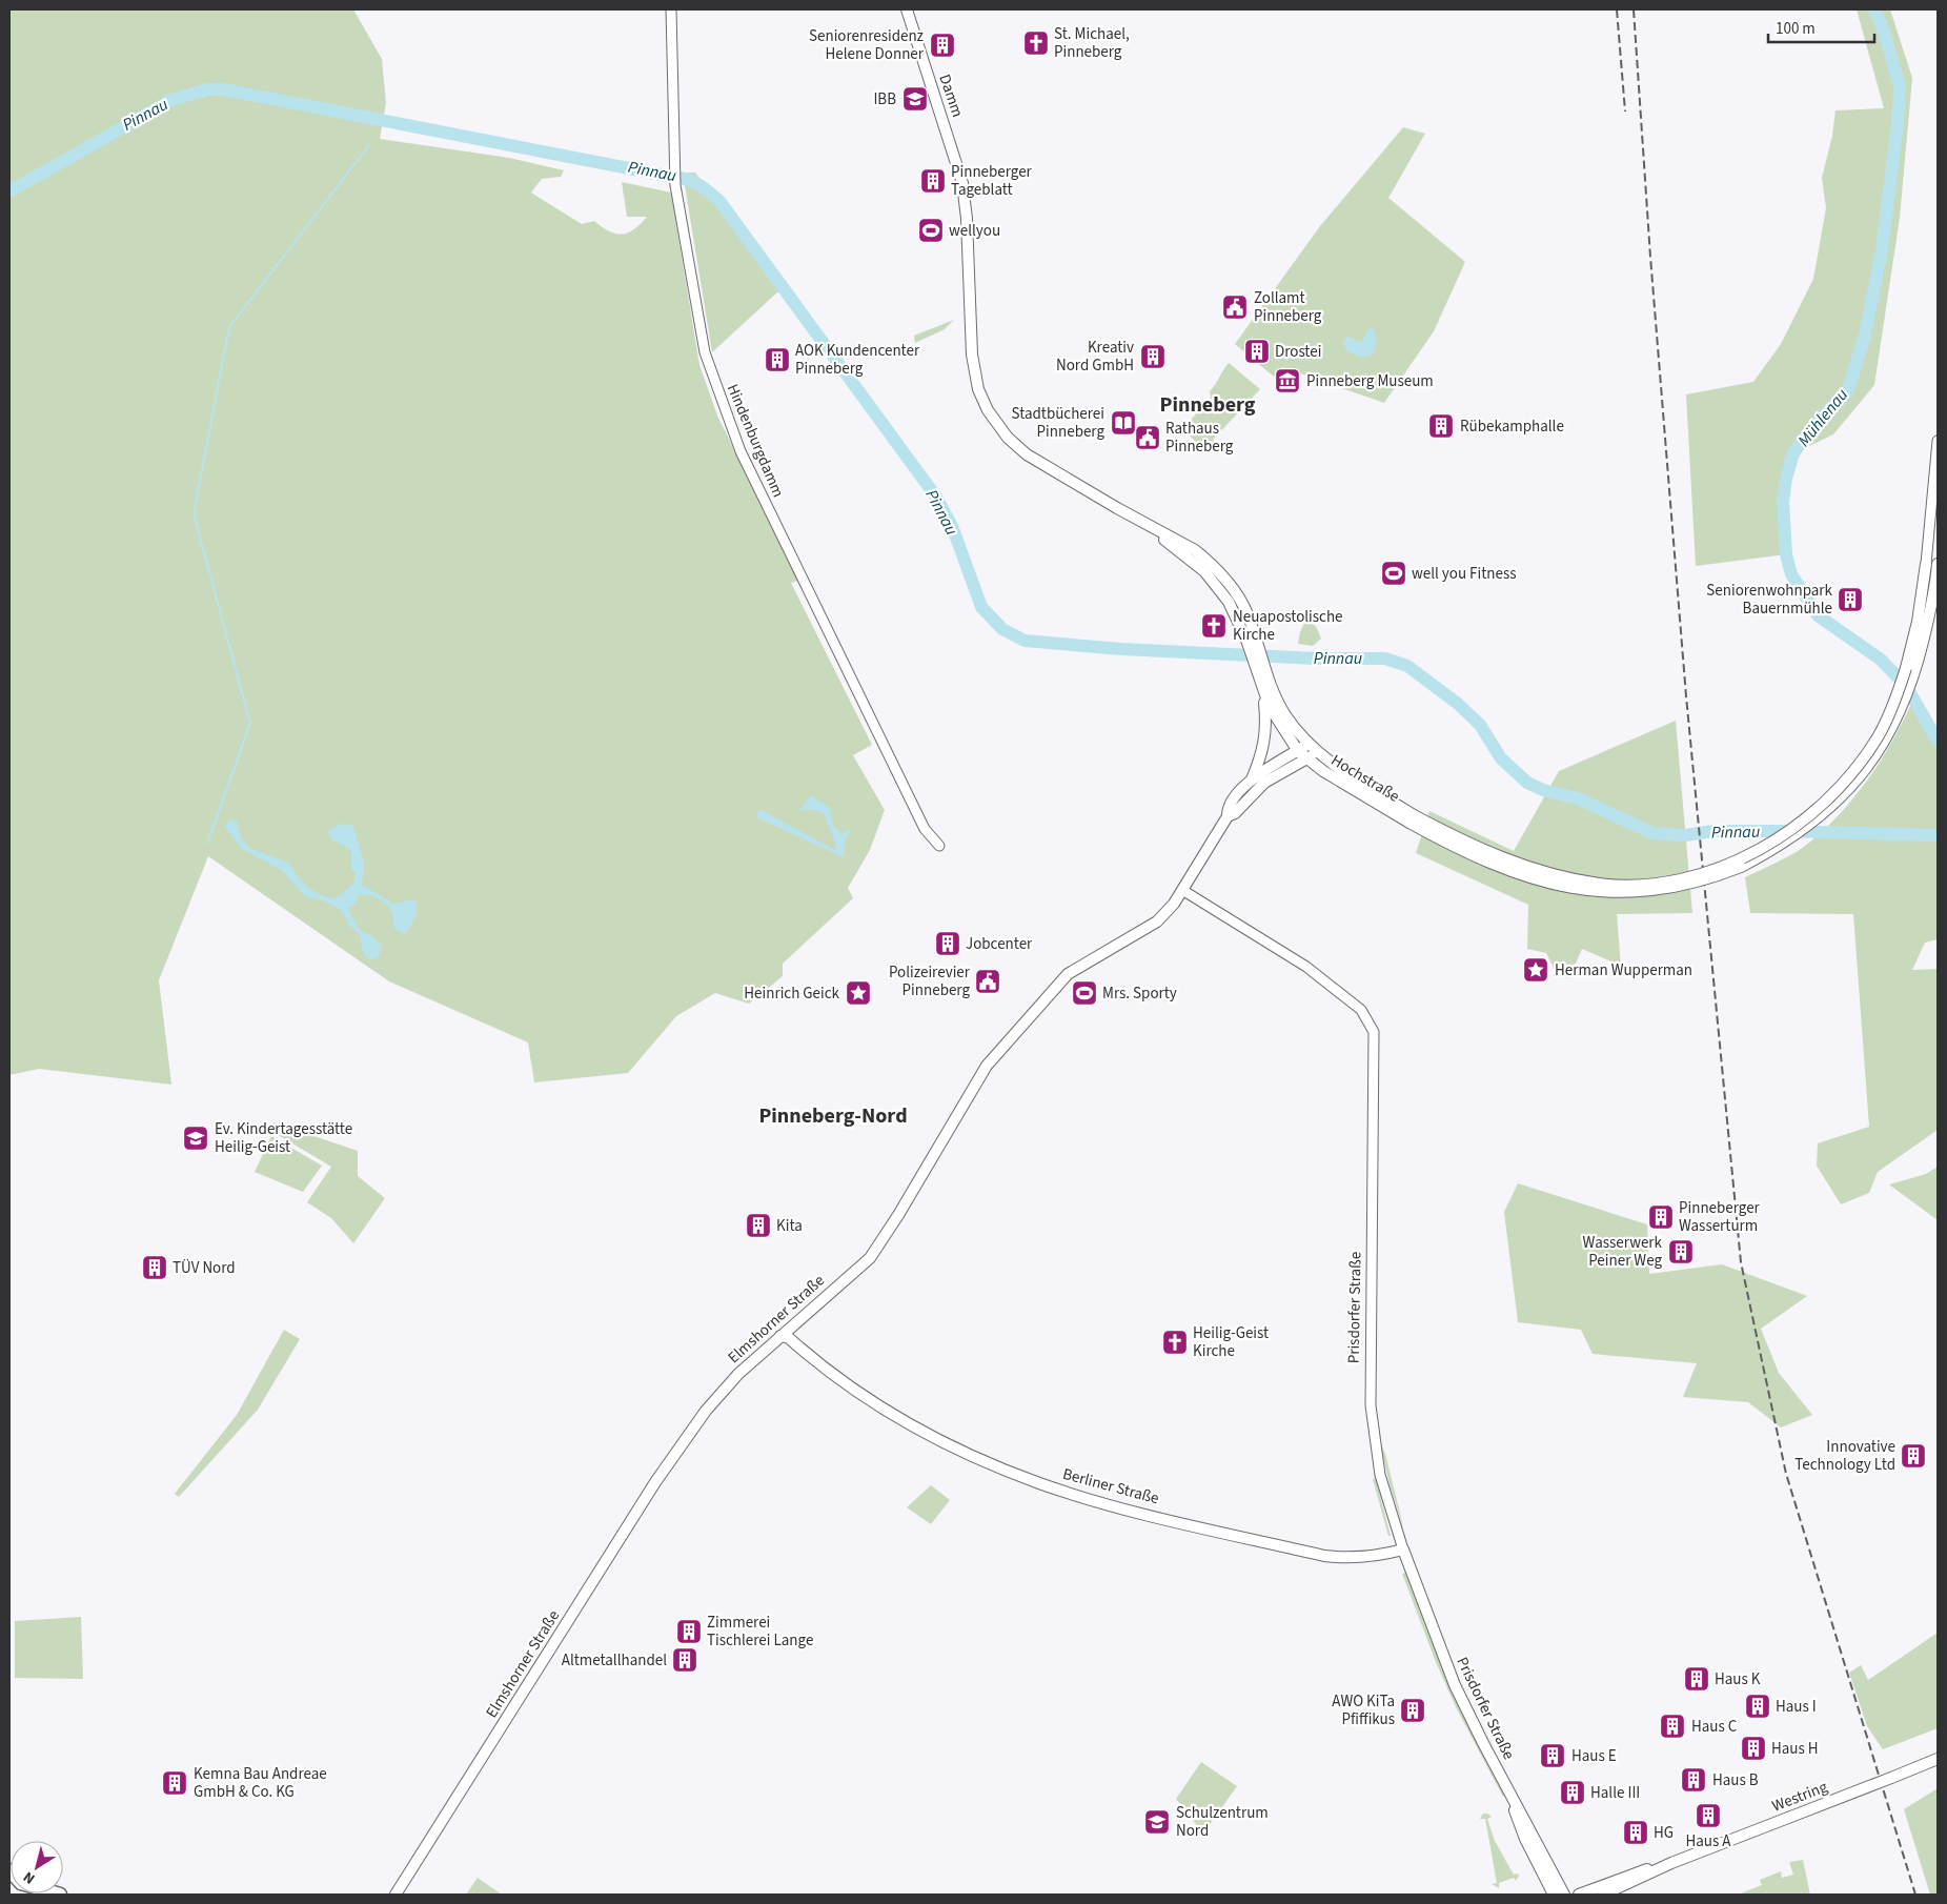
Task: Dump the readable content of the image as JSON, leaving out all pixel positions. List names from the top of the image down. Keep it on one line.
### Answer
{"streets":{"main road":["Damm","Hochstraße","Prisdorfer Straße","Elmshorner Straße","Berliner Straße","Westring"],"street":["Hindenburgdamm"]},"crossings":[["Hochstraße","Elmshorner Straße"],["Prisdorfer Straße","Elmshorner Straße"],["Prisdorfer Straße","Berliner Straße"],["Elmshorner Straße","Berliner Straße"]],"districts":["Pinneberg","Pinneberg-Nord"],"water":["Pinnau","Mühlenau"],"places":{"church":["St. Michael, Pinneberg","Neuapostolische Kirche","Heilig-Geist Kirche"],"building":["Seniorenresidenz Helene Donner","Pinneberger Tageblatt","Drostei","Kreativ Nord GmbH","AOK Kundencenter Pinneberg","Rübekamphalle","Seniorenwohnpark Bauernmühle","Jobcenter","Pinneberger Wasserturm","Kita","Wasserwerk Peiner Weg","TÜV Nord","Innovative Technology Ltd","Zimmerei Tischlerei Lange","Altmetallhandel","Haus K","Haus I","AWO KiTa Pfiffikus","Haus C","Haus H","Haus E","Haus B","Kemna Bau Andreae GmbH & Co. KG","Halle III","Haus A","HG"],"school or university":["IBB","Ev. Kindertagesstätte Heilig-Geist","Schulzentrum Nord"],"sports":["wellyou","well you Fitness","Mrs. Sporty"],"public building":["Zollamt Pinneberg","Rathaus Pinneberg","Polizeirevier Pinneberg"],"museum":["Pinneberg Museum"],"library":["Stadtbücherei Pinneberg"],"place":["Herman Wupperman","Heinrich Geick"]},"scale_bar":"100 m","north":"bottom left"}
